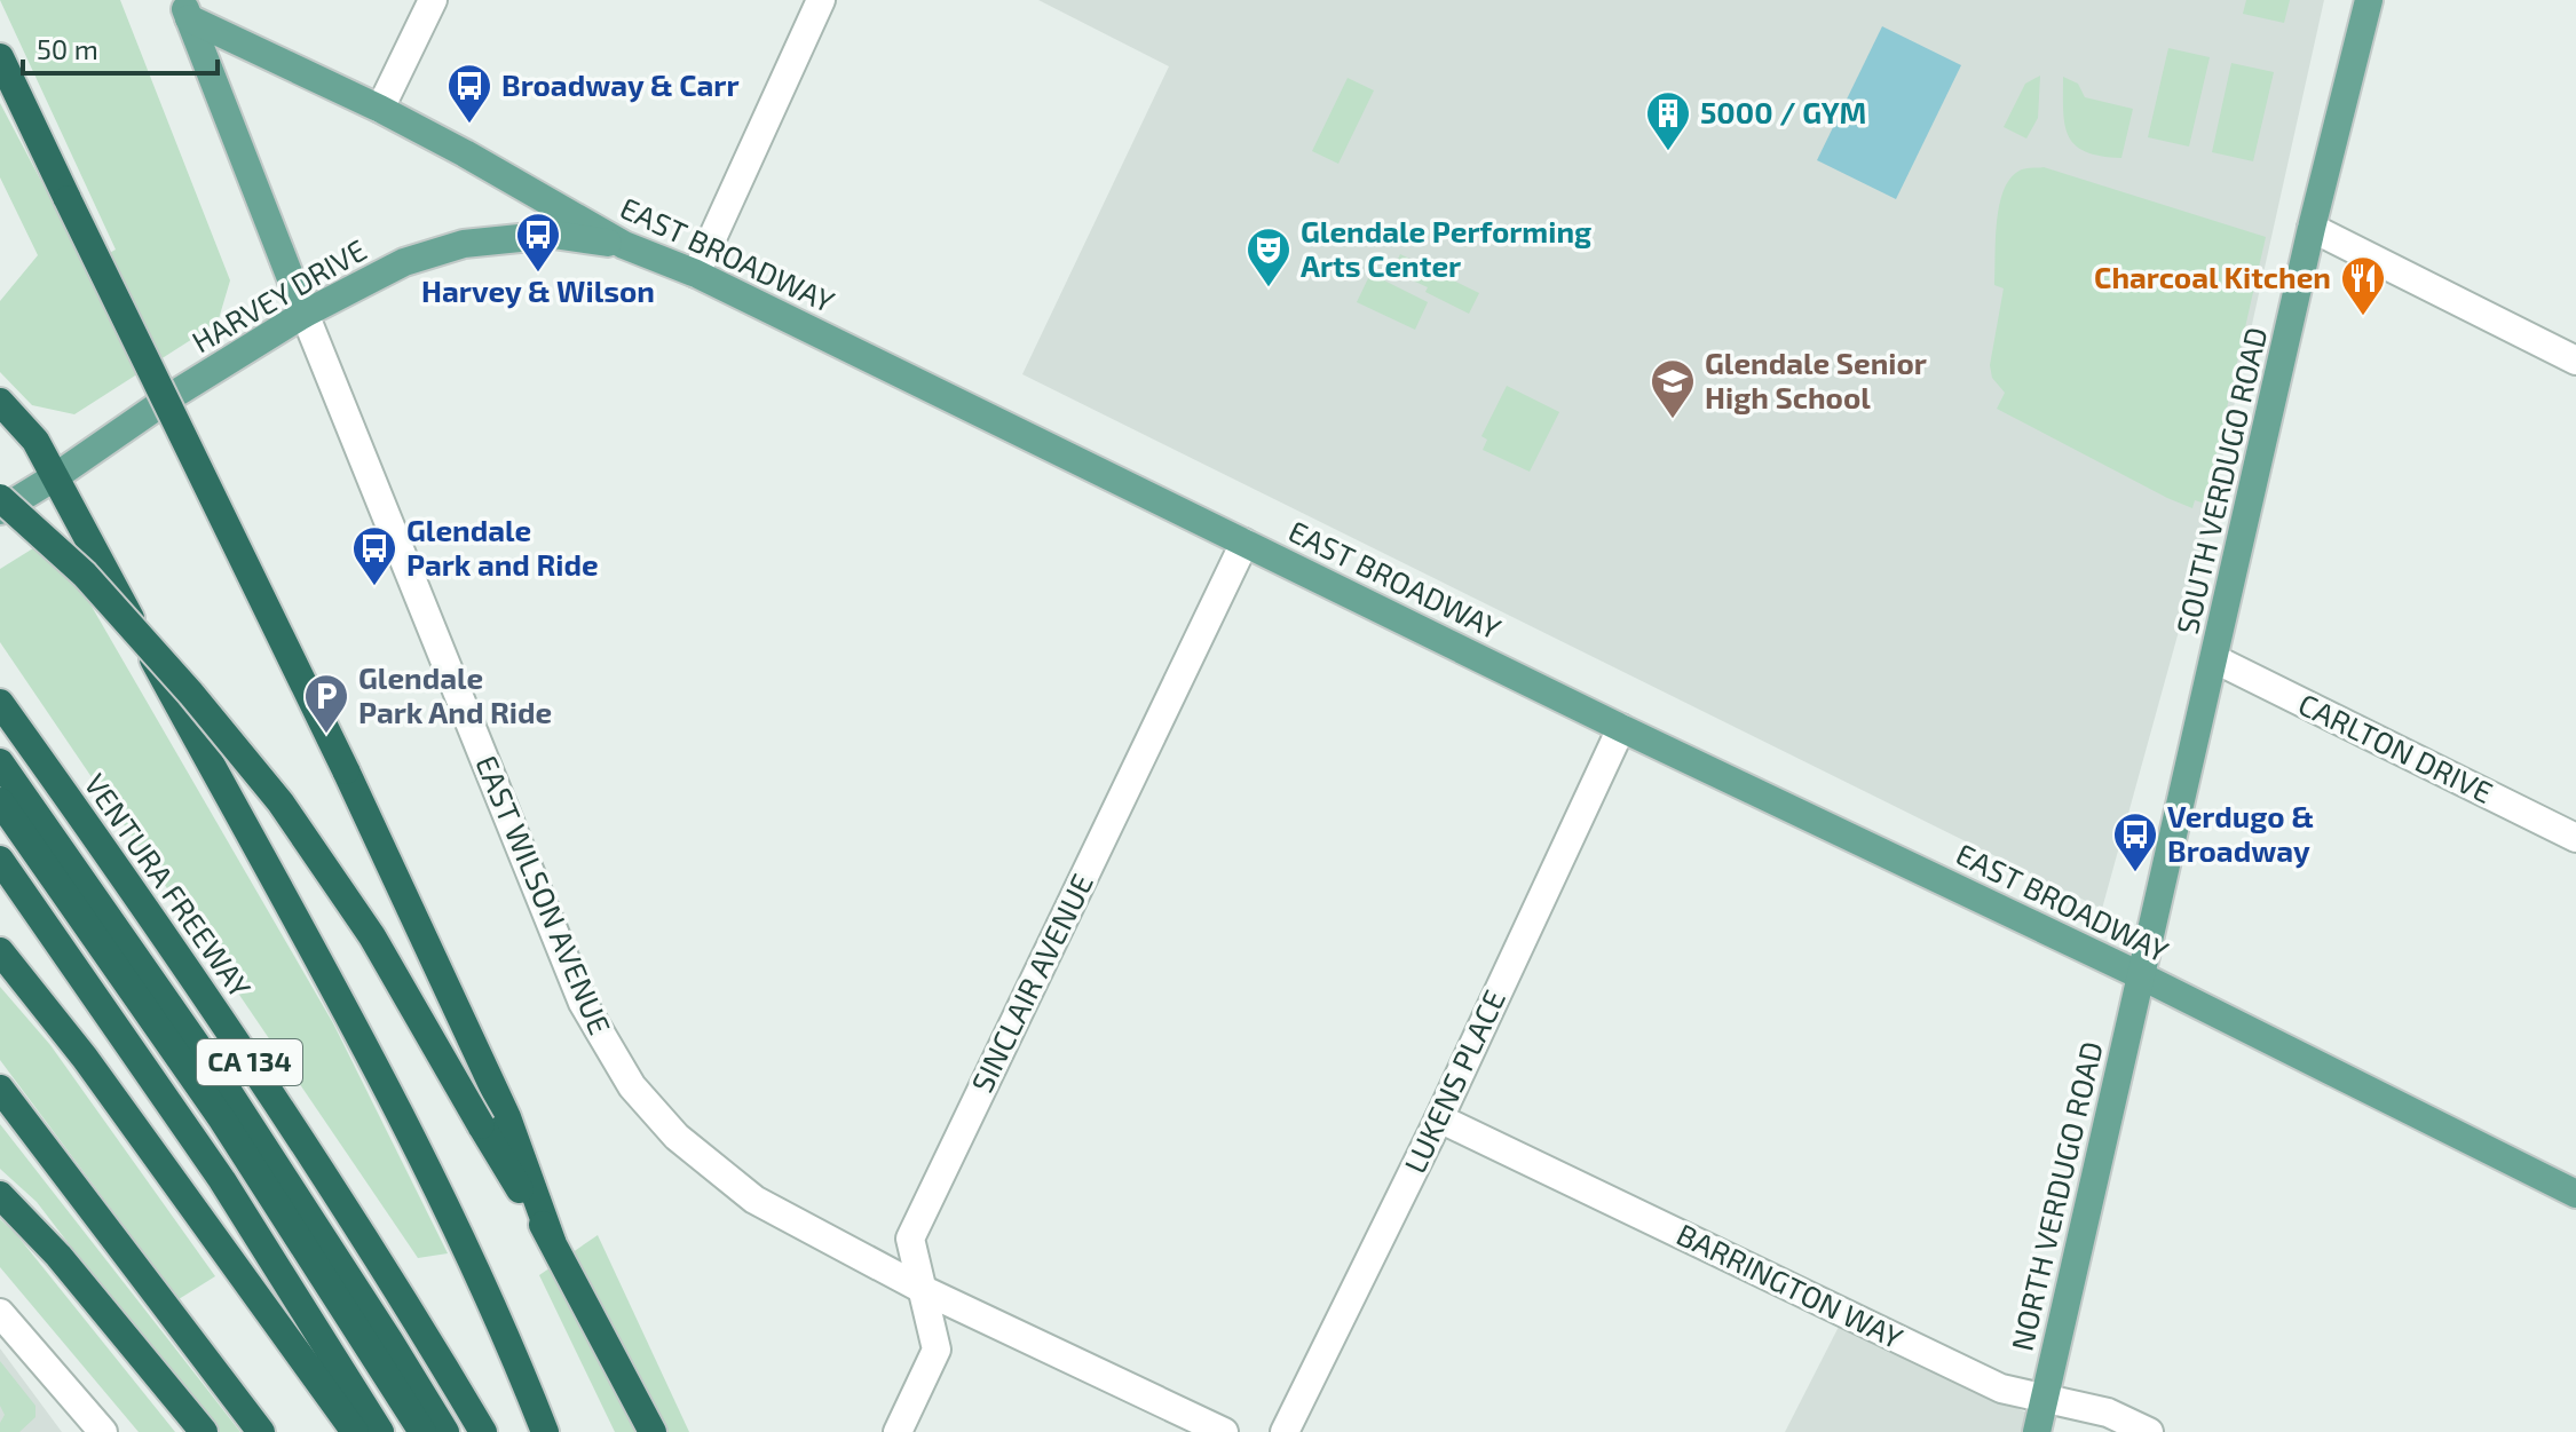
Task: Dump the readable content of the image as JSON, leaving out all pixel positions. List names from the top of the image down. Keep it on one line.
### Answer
{"streets":{"highway":["VENTURA FREEWAY","CA 134"],"main road":["EAST BROADWAY","HARVEY DRIVE","SOUTH VERDUGO ROAD","NORTH VERDUGO ROAD"],"street":["CARLTON DRIVE","EAST WILSON AVENUE","SINCLAIR AVENUE","LUKENS PLACE","BARRINGTON WAY"]},"crossings":[["EAST BROADWAY","HARVEY DRIVE"],["EAST BROADWAY","SOUTH VERDUGO ROAD"],["EAST BROADWAY","SINCLAIR AVENUE"],["EAST BROADWAY","LUKENS PLACE"],["EAST BROADWAY","NORTH VERDUGO ROAD"],["HARVEY DRIVE","EAST WILSON AVENUE"],["SOUTH VERDUGO ROAD","CARLTON DRIVE"],["SOUTH VERDUGO ROAD","NORTH VERDUGO ROAD"],["EAST WILSON AVENUE","SINCLAIR AVENUE"],["LUKENS PLACE","BARRINGTON WAY"],["NORTH VERDUGO ROAD","BARRINGTON WAY"]],"places":{"bus stop":["Broadway & Carr","Harvey & Wilson","Glendale Park and Ride","Verdugo & Broadway"],"building":["5000 / GYM"],"theatre":["Glendale Performing Arts Center"],"restaurant":["Charcoal Kitchen"],"school or university":["Glendale Senior High School"],"parking":["Glendale Park And Ride"]},"scale_bar":"50 m"}
